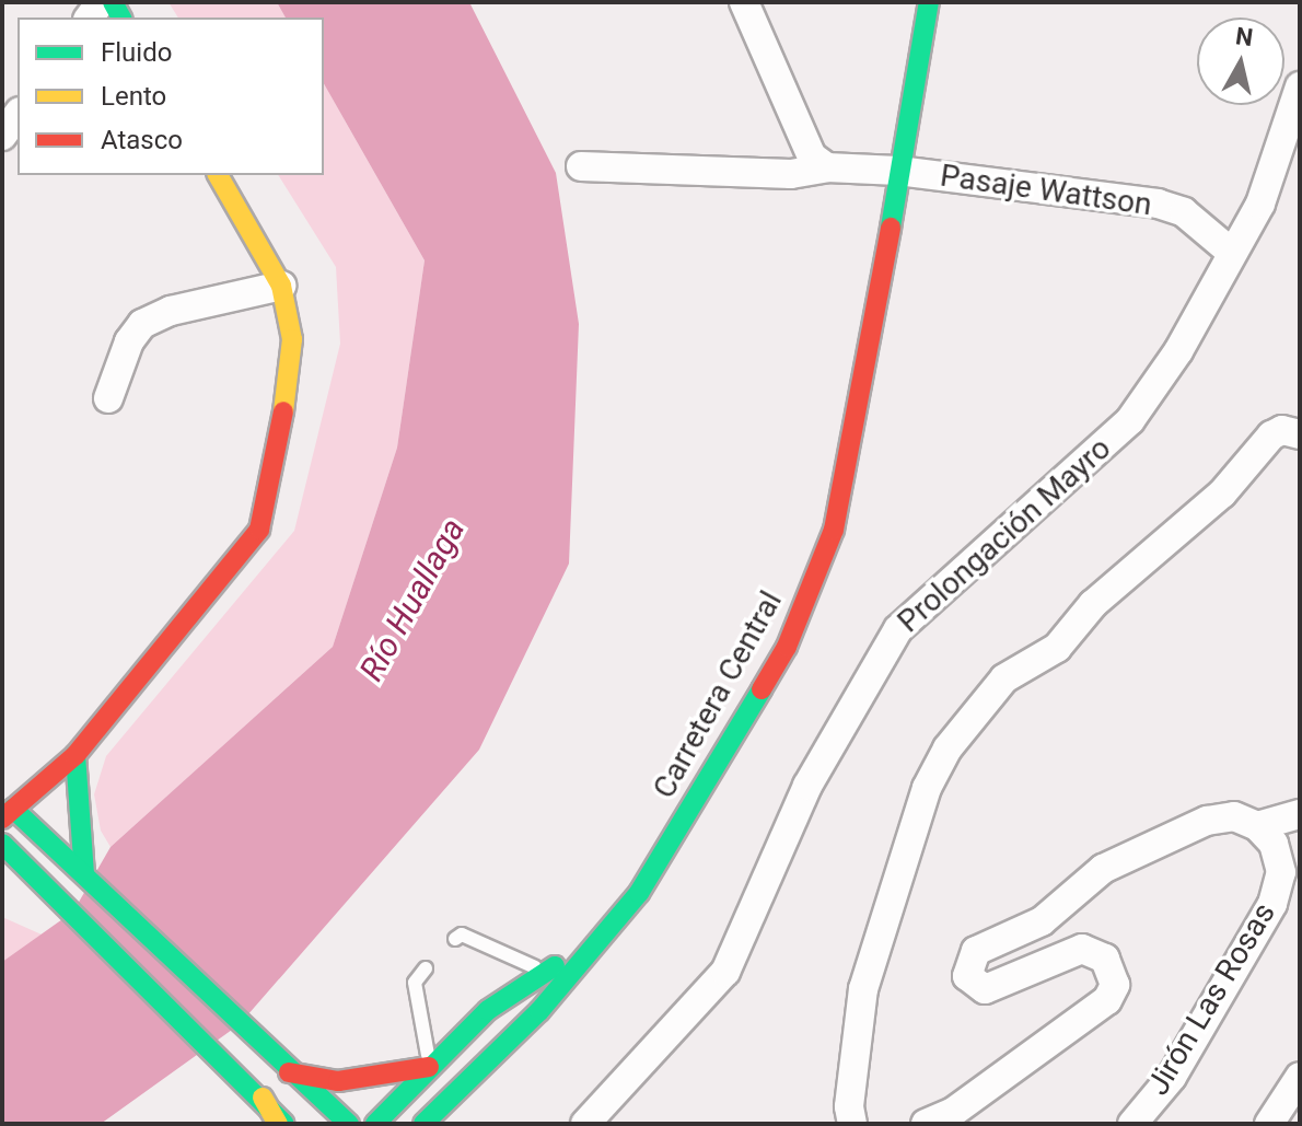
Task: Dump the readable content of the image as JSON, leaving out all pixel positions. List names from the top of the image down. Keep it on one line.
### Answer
{"streets":{"main road":["Carretera Central"],"street":["Pasaje Wattson","Prolongación Mayro","Jirón Las Rosas"]},"crossings":[["Pasaje Wattson","Prolongación Mayro"],["Pasaje Wattson","Carretera Central"]],"water":["Río Huallaga"],"legend":["Fluido","Lento","Atasco"],"north":"top"}
